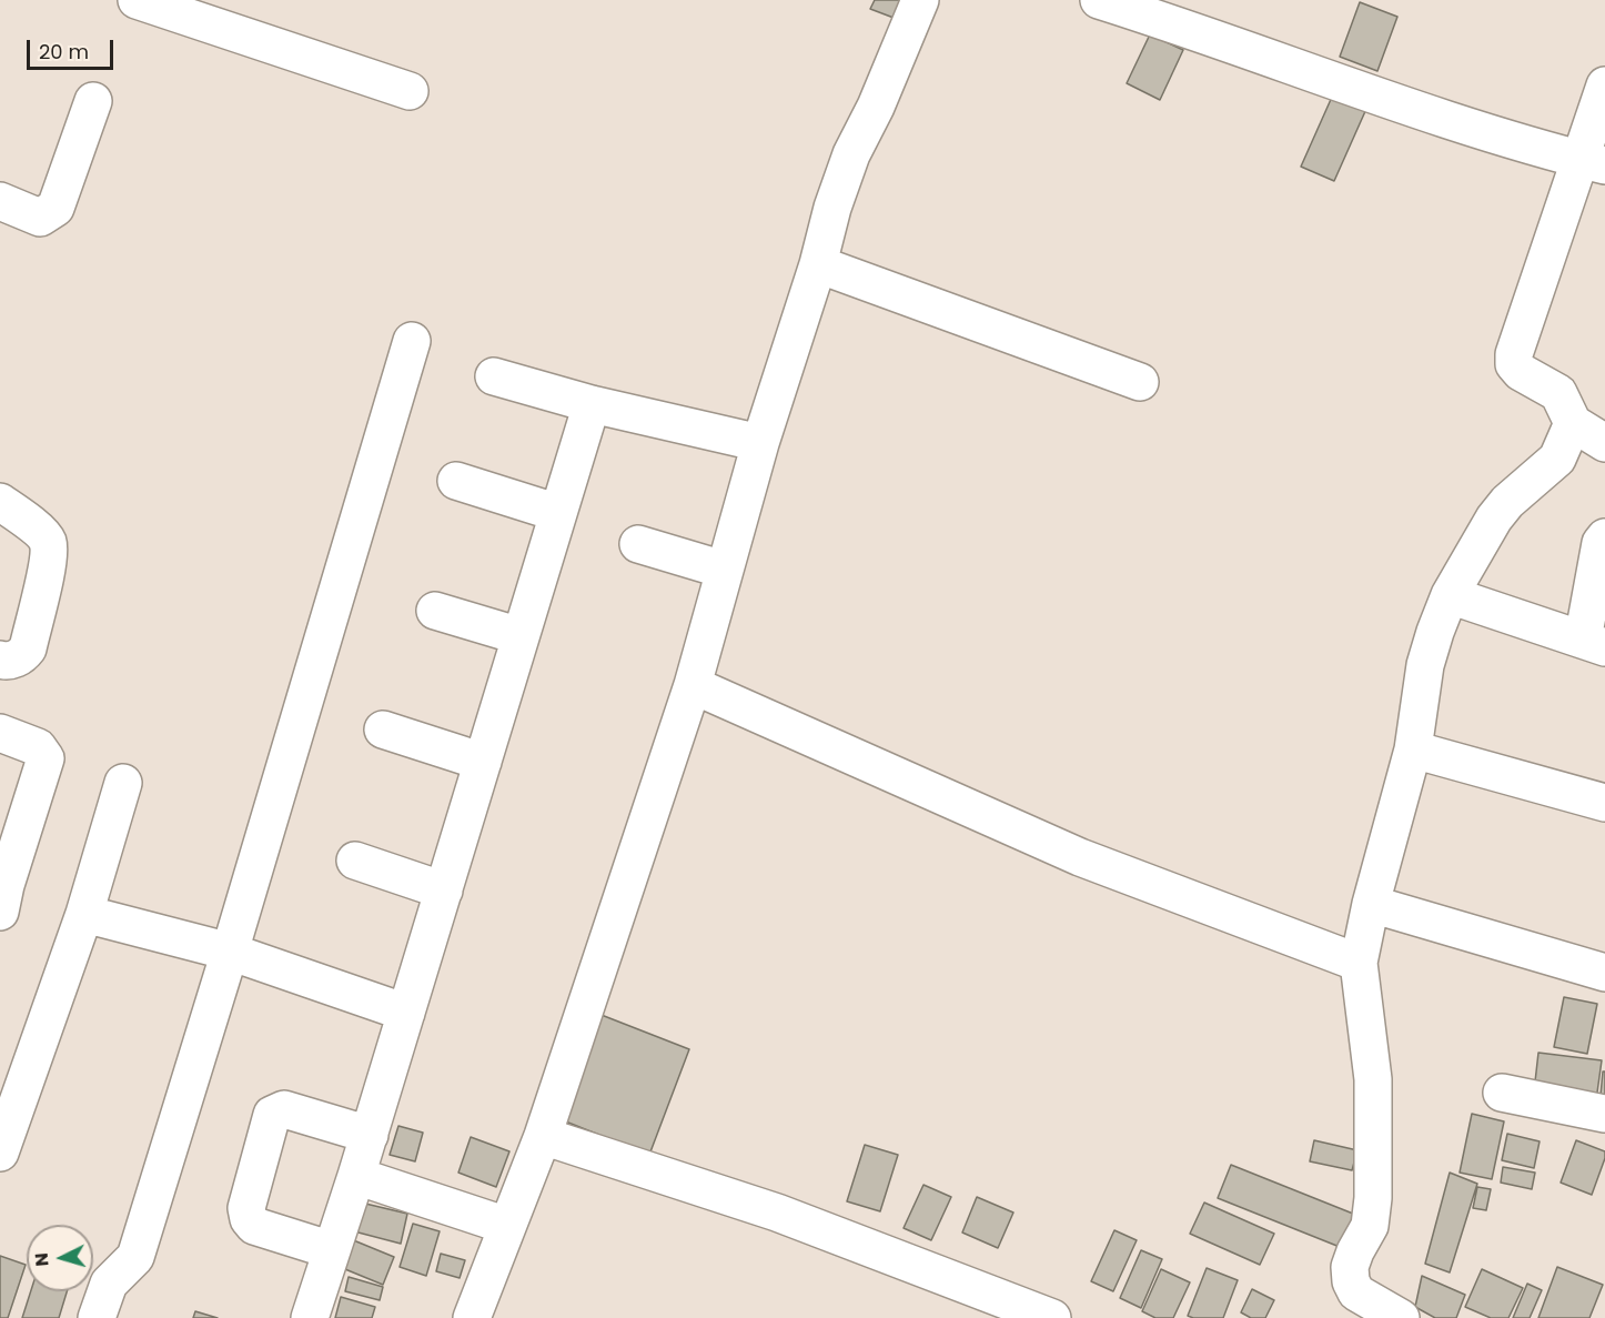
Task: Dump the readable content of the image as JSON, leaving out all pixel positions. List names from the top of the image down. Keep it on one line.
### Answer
{"scale_bar":"20 m","north":"left"}
